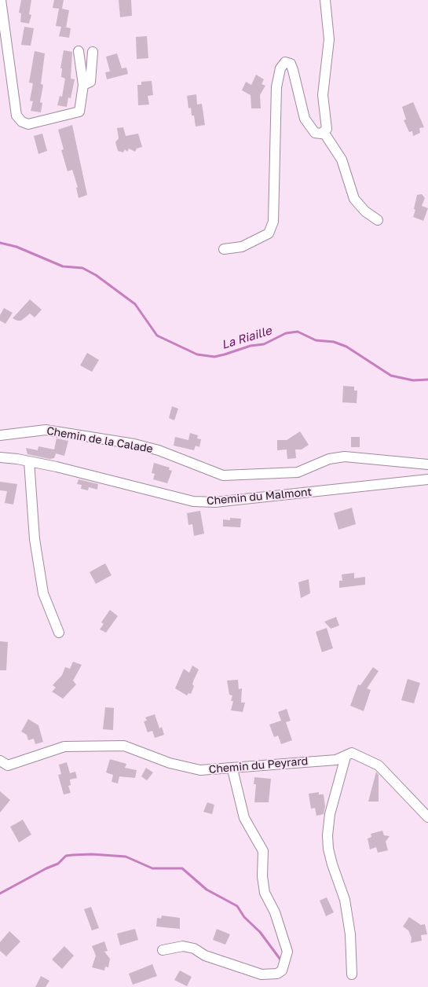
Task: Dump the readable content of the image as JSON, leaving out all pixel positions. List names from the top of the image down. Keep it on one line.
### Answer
{"streets":{"street":["Chemin de la Calade","Chemin du Malmont","Chemin du Peyrard"]},"water":["La Riaille"]}
